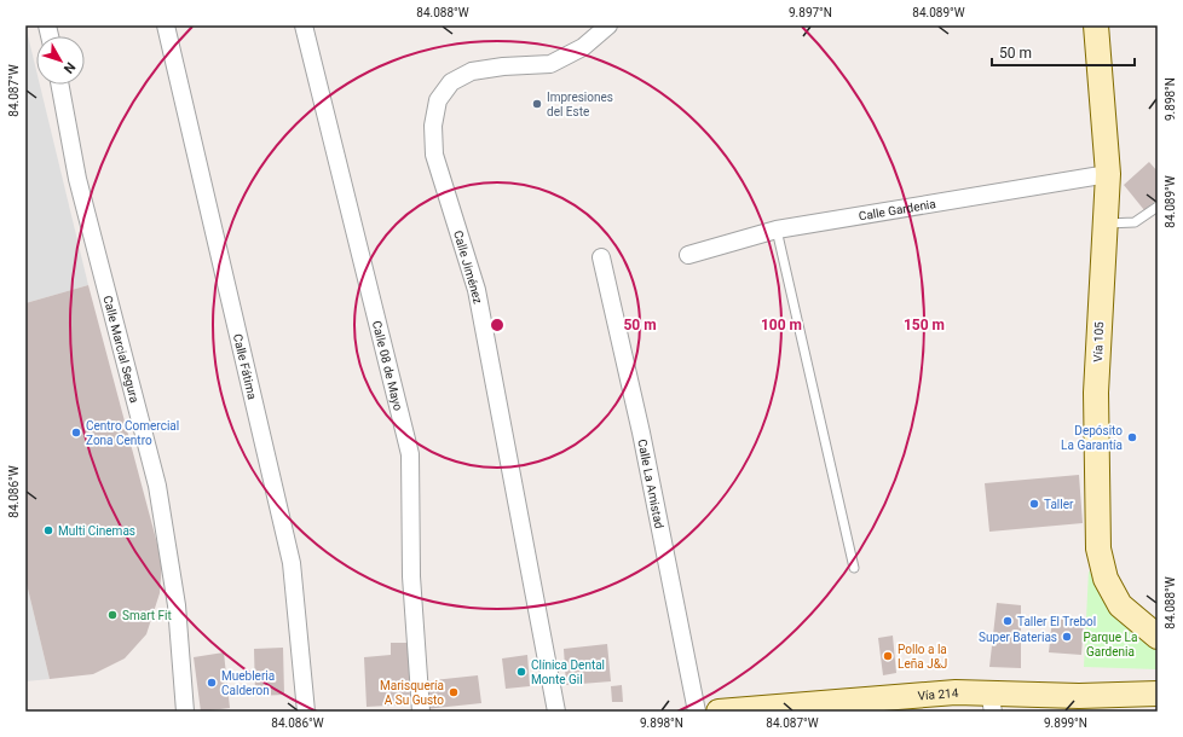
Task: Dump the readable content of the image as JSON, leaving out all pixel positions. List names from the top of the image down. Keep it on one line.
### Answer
{"streets":{"main road":["Vía 105","Vía 214"],"street":["Calle Gardenia","Calle Jiménez","Calle Marcial Segura","Calle 08 de Mayo","Calle Fátima","Calle La Amistad"]},"crossings":[["Calle Gardenia","Vía 105"]],"parks":["Parque La Gardenia"],"places":["Impresiones del Este","Centro Comercial Zona Centro","Depósito La Garantía","Taller","Multi Cinemas","Smart Fit","Taller El Trebol","Super Baterias","Pollo a la Leña J&J","Clínica Dental Monte Gil","Muebleria Calderon","Marisquería A Su Gusto"],"scale_bar":"50 m","north":"bottom right","coordinates":["84.088°W","9.897°N","84.089°W","84.087°W","9.898°N","84.086°W","9.899°N"],"rings":["50 m","100 m","150 m"]}
